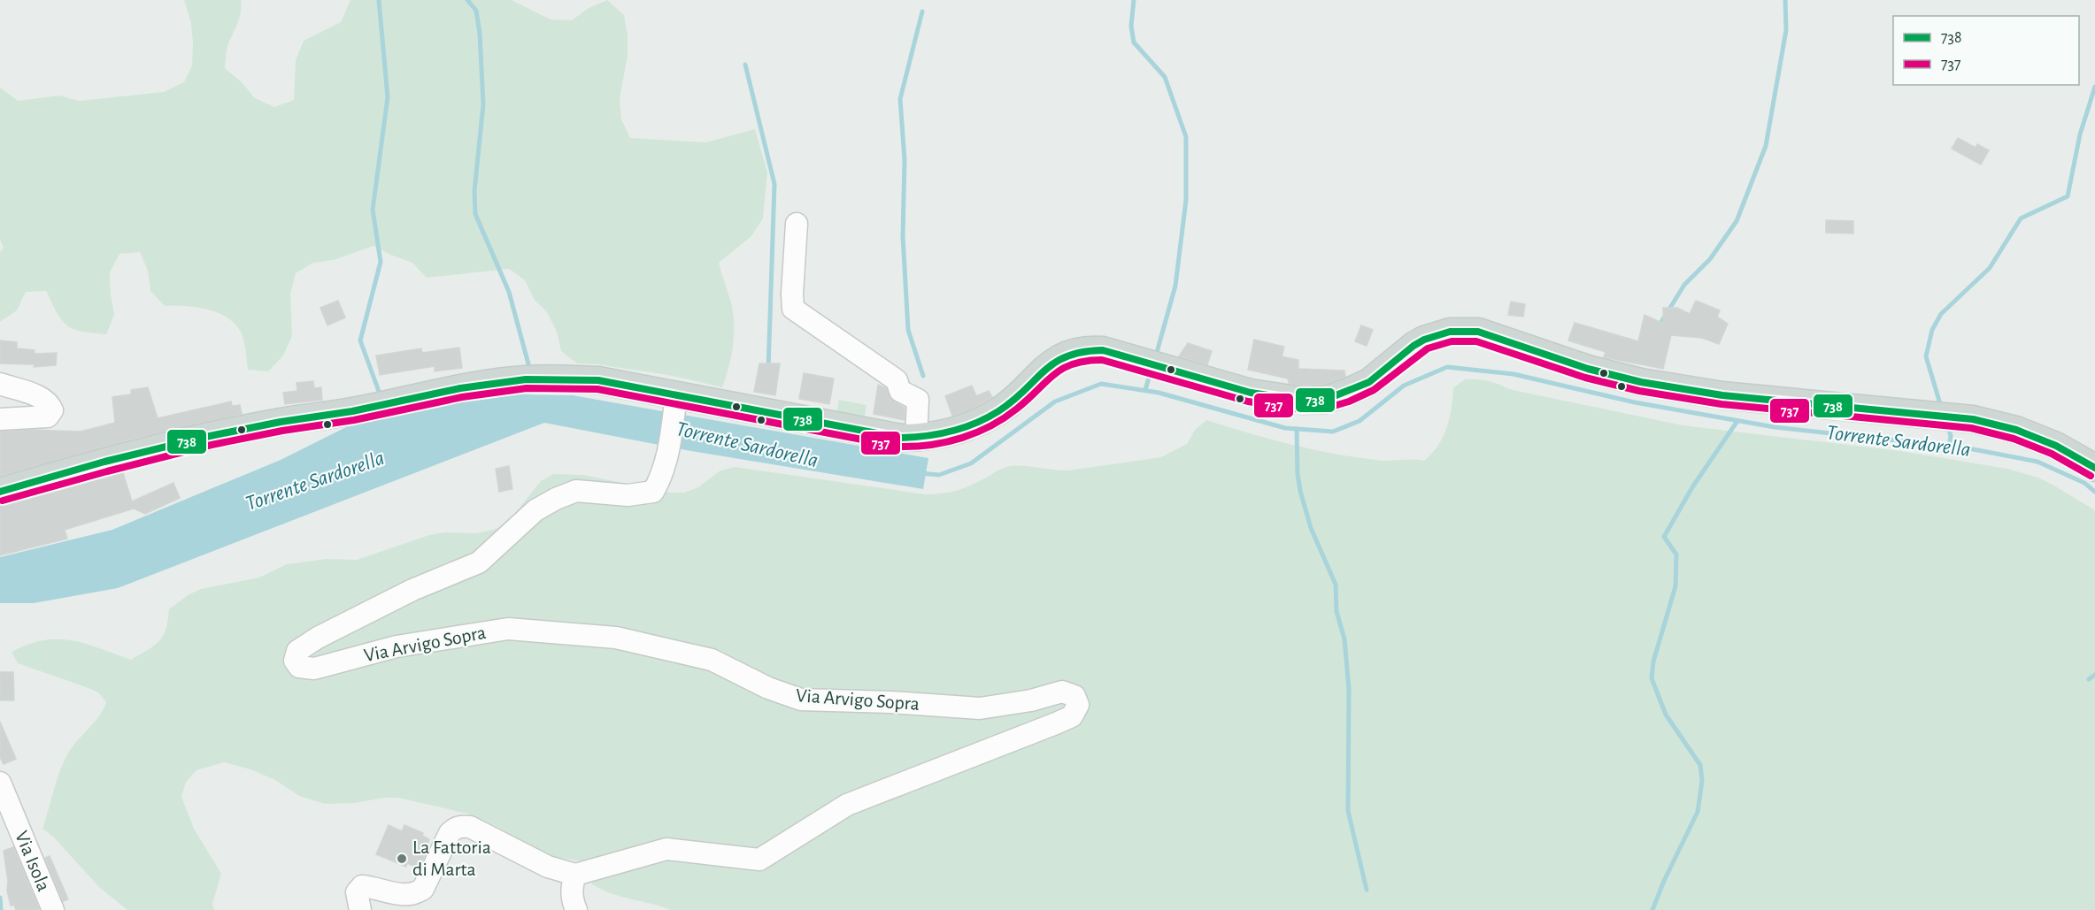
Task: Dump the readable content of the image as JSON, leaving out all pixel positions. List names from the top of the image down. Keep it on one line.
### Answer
{"streets":{"street":["Via Arvigo Sopra","Via Isola"]},"water":["Torrente Sardorella"],"places":["La Fattoria di Marta"],"lines":["transit line 738","transit line 737"],"legend":["738","737"]}
